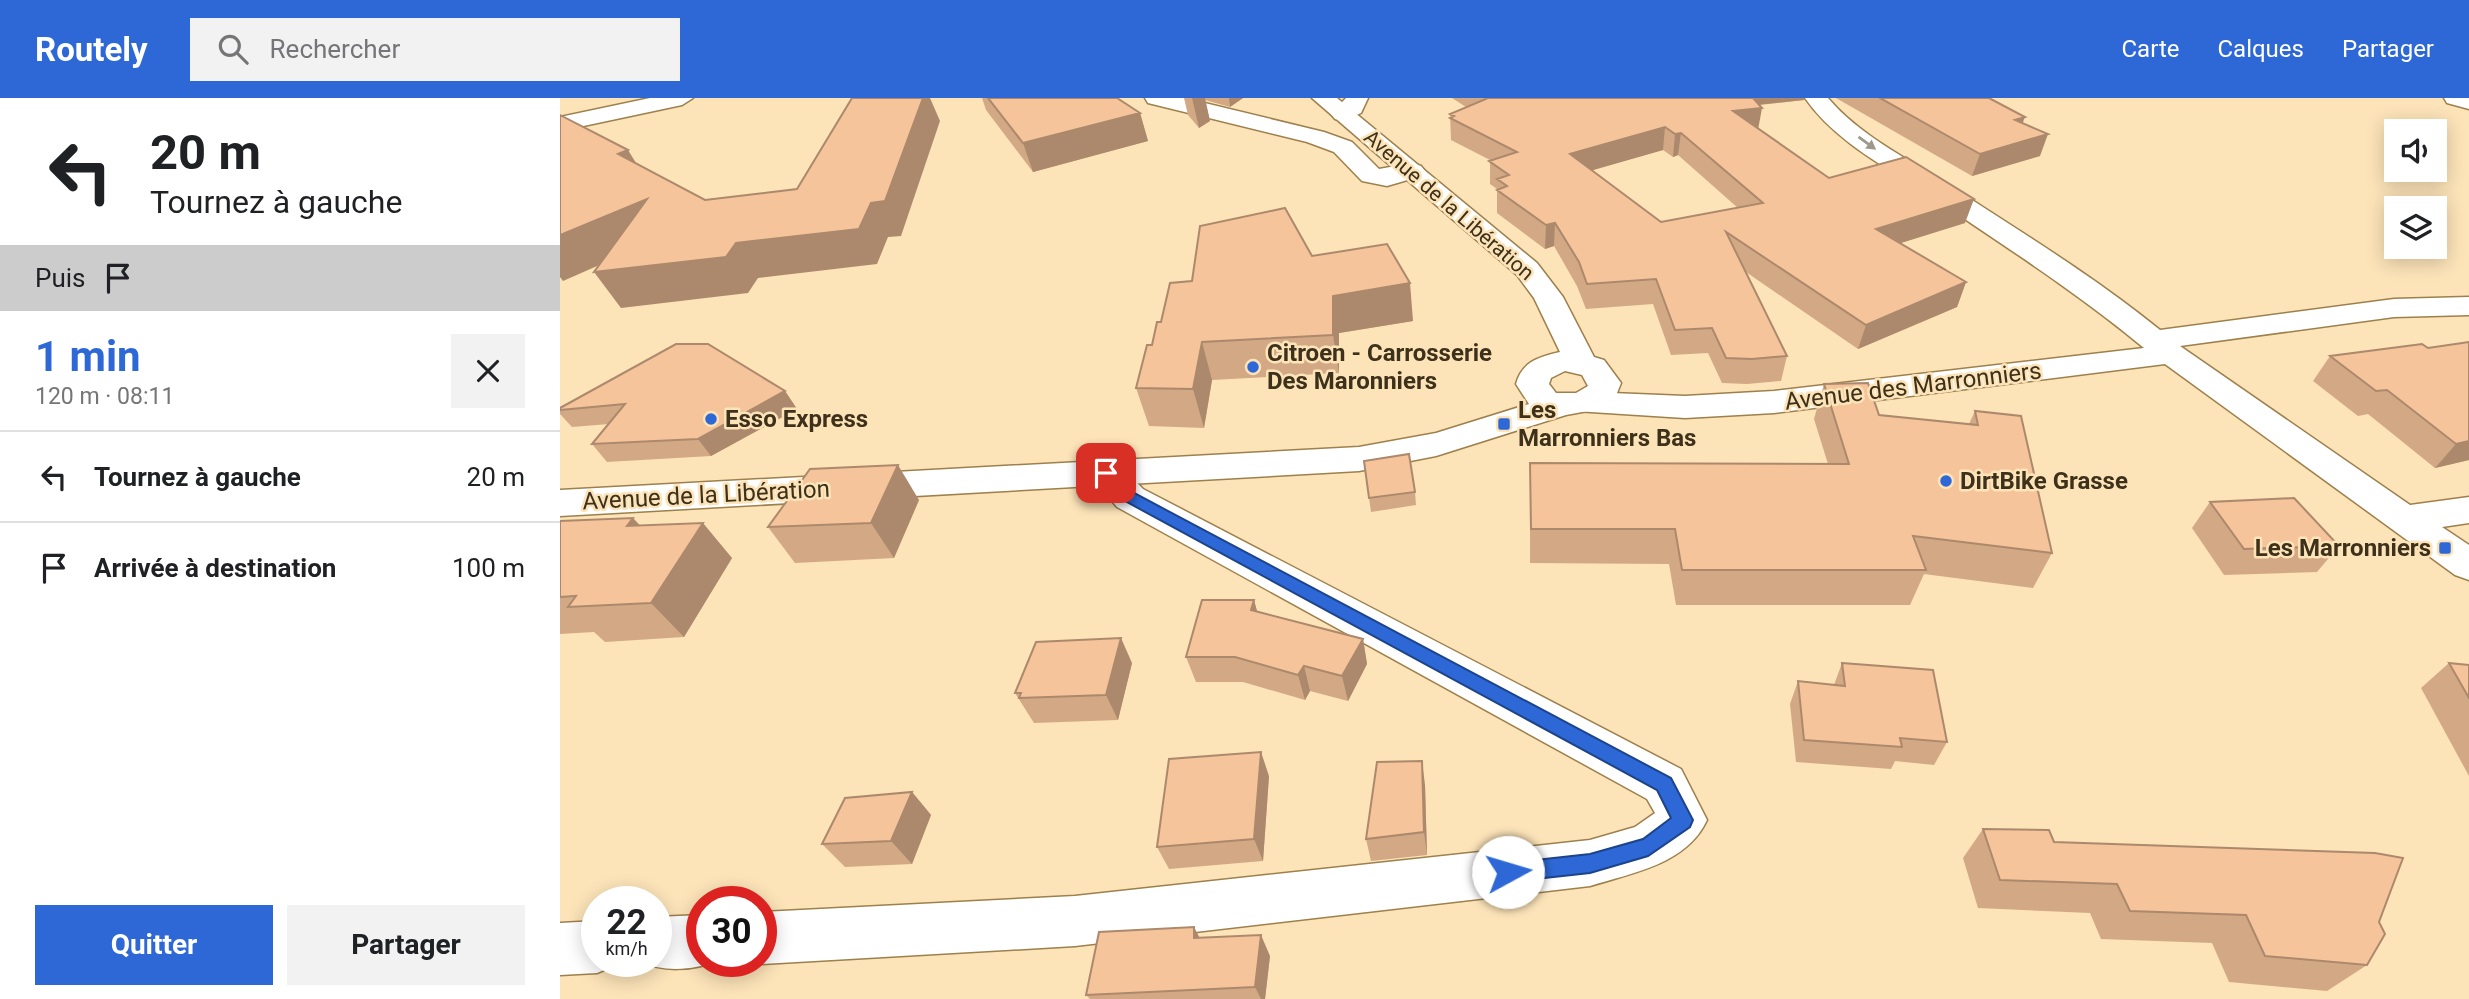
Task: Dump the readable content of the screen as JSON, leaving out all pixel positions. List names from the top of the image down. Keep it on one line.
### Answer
{"streets":{"street":["Avenue de la Libération","Avenue des Marronniers"]},"crossings":[["Avenue de la Libération","Avenue des Marronniers"]],"places":{"other":["Citroen - Carrosserie Des Maronniers","Esso Express","DirtBike Grasse"],"transit":["Les Marronniers Bas","Les Marronniers"]},"page":{"header":"Routely","search":"Rechercher","nav":["Carte","Calques","Partager"],"turn":["20 m","Tournez à gauche"],"then":"Puis","heading":["1 min","120 m · 08:11"],"list":[{"name":"Tournez à gauche","value":"20 m"},{"name":"Arrivée à destination","value":"100 m"}],"speed":"22 km/h","limit":"30","buttons":["Quitter","Partager"]}}
